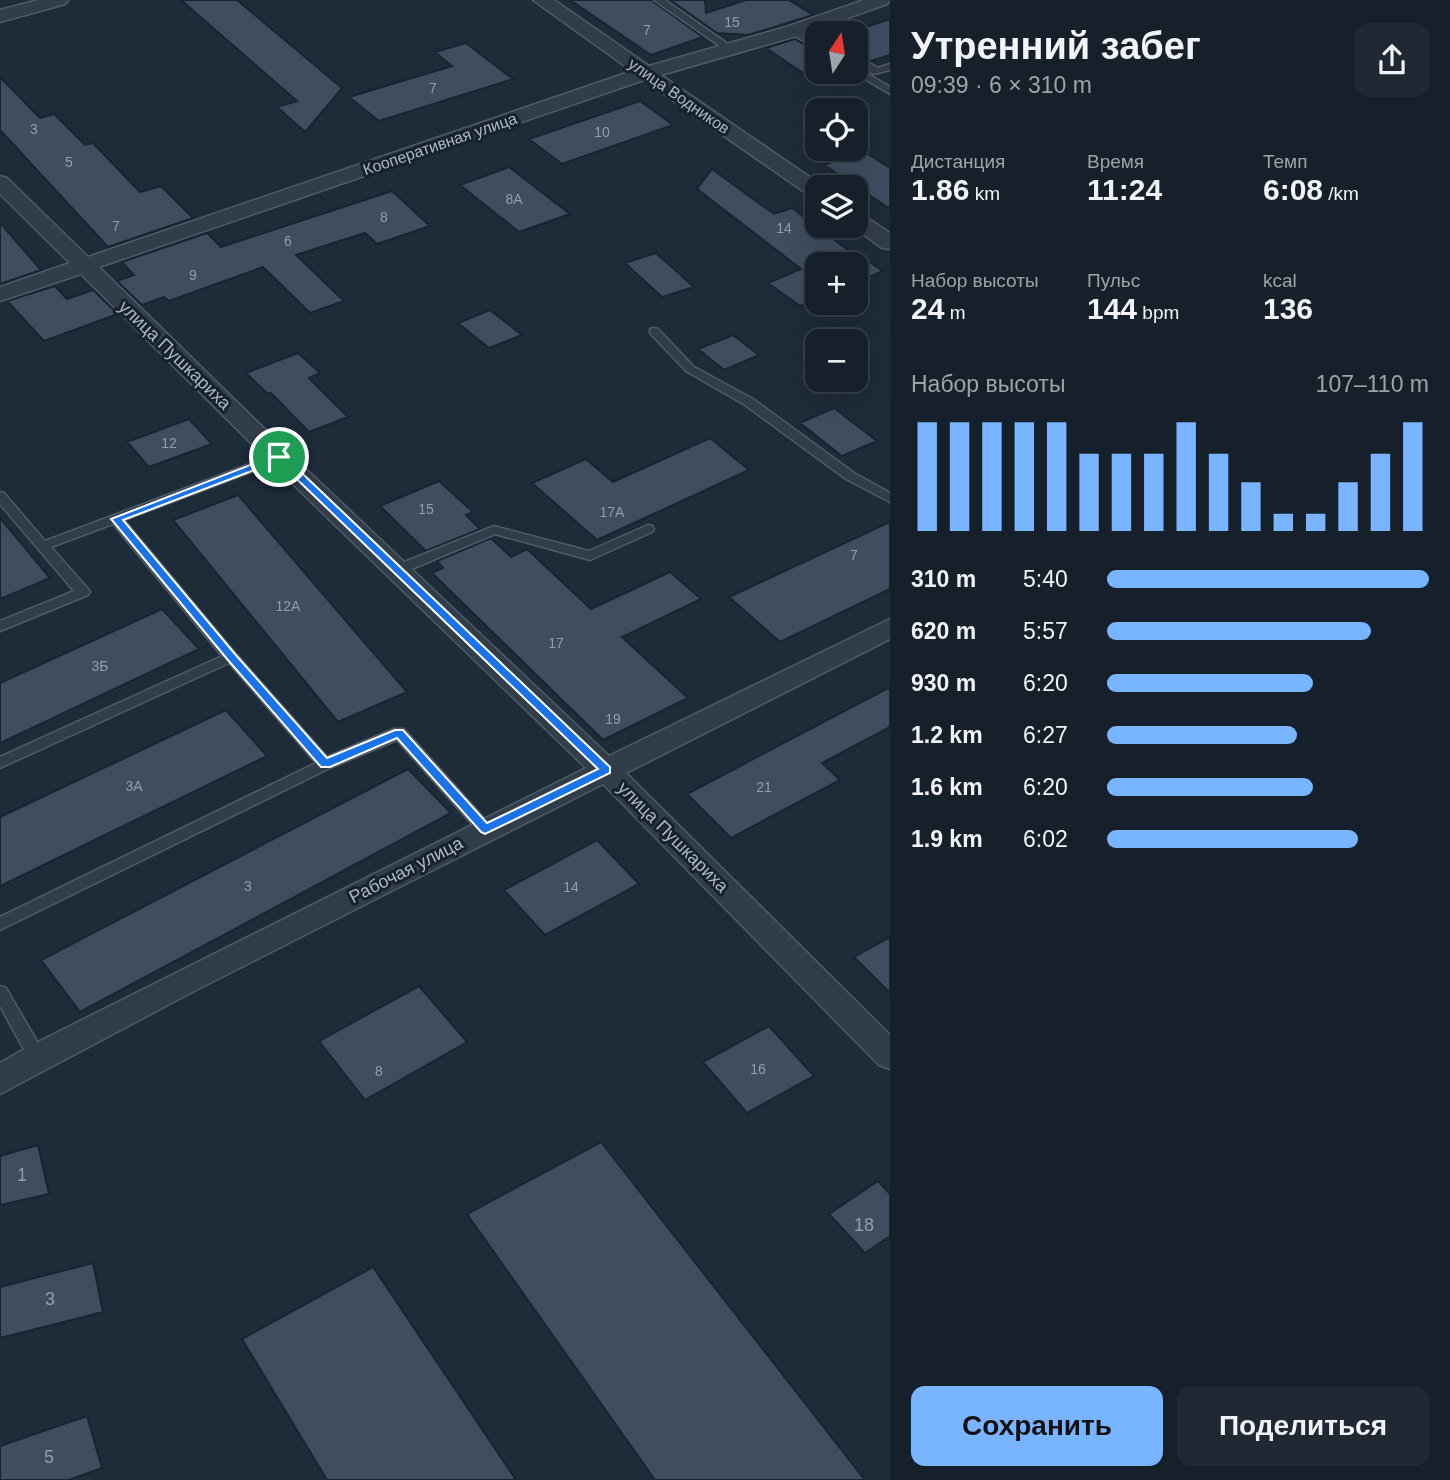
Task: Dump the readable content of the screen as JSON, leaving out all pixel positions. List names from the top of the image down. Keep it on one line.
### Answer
{"streets":{"street":["улица Водников","Кооперативная улица","улица Пушкариха","Рабочая улица"]},"crossings":[["улица Водников","Кооперативная улица"],["Кооперативная улица","улица Пушкариха"],["улица Пушкариха","Рабочая улица"]],"house_numbers":["15","7","7","3","10","5","8А","8","7","14","6","9","12","15","17А","7","12А","17","3Б","19","3А","21","3","14","16","8","1","18","3","5"],"north":"top","page":{"heading":["Утренний забег","09:39 · 6 × 310 m"],"map_buttons":["+","−"],"stats":[["Дистанция","1.86 km"],["Время","11:24"],["Темп","6:08 /km"],["Набор высоты","24 m"],["Пульс","144 bpm"],["kcal","136"]],"chart":["Набор высоты","107–110 m"],"list":[{"name":"310 m","note":"5:40"},{"name":"620 m","note":"5:57"},{"name":"930 m","note":"6:20"},{"name":"1.2 km","note":"6:27"},{"name":"1.6 km","note":"6:20"},{"name":"1.9 km","note":"6:02"}],"buttons":["Сохранить","Поделиться"]}}
